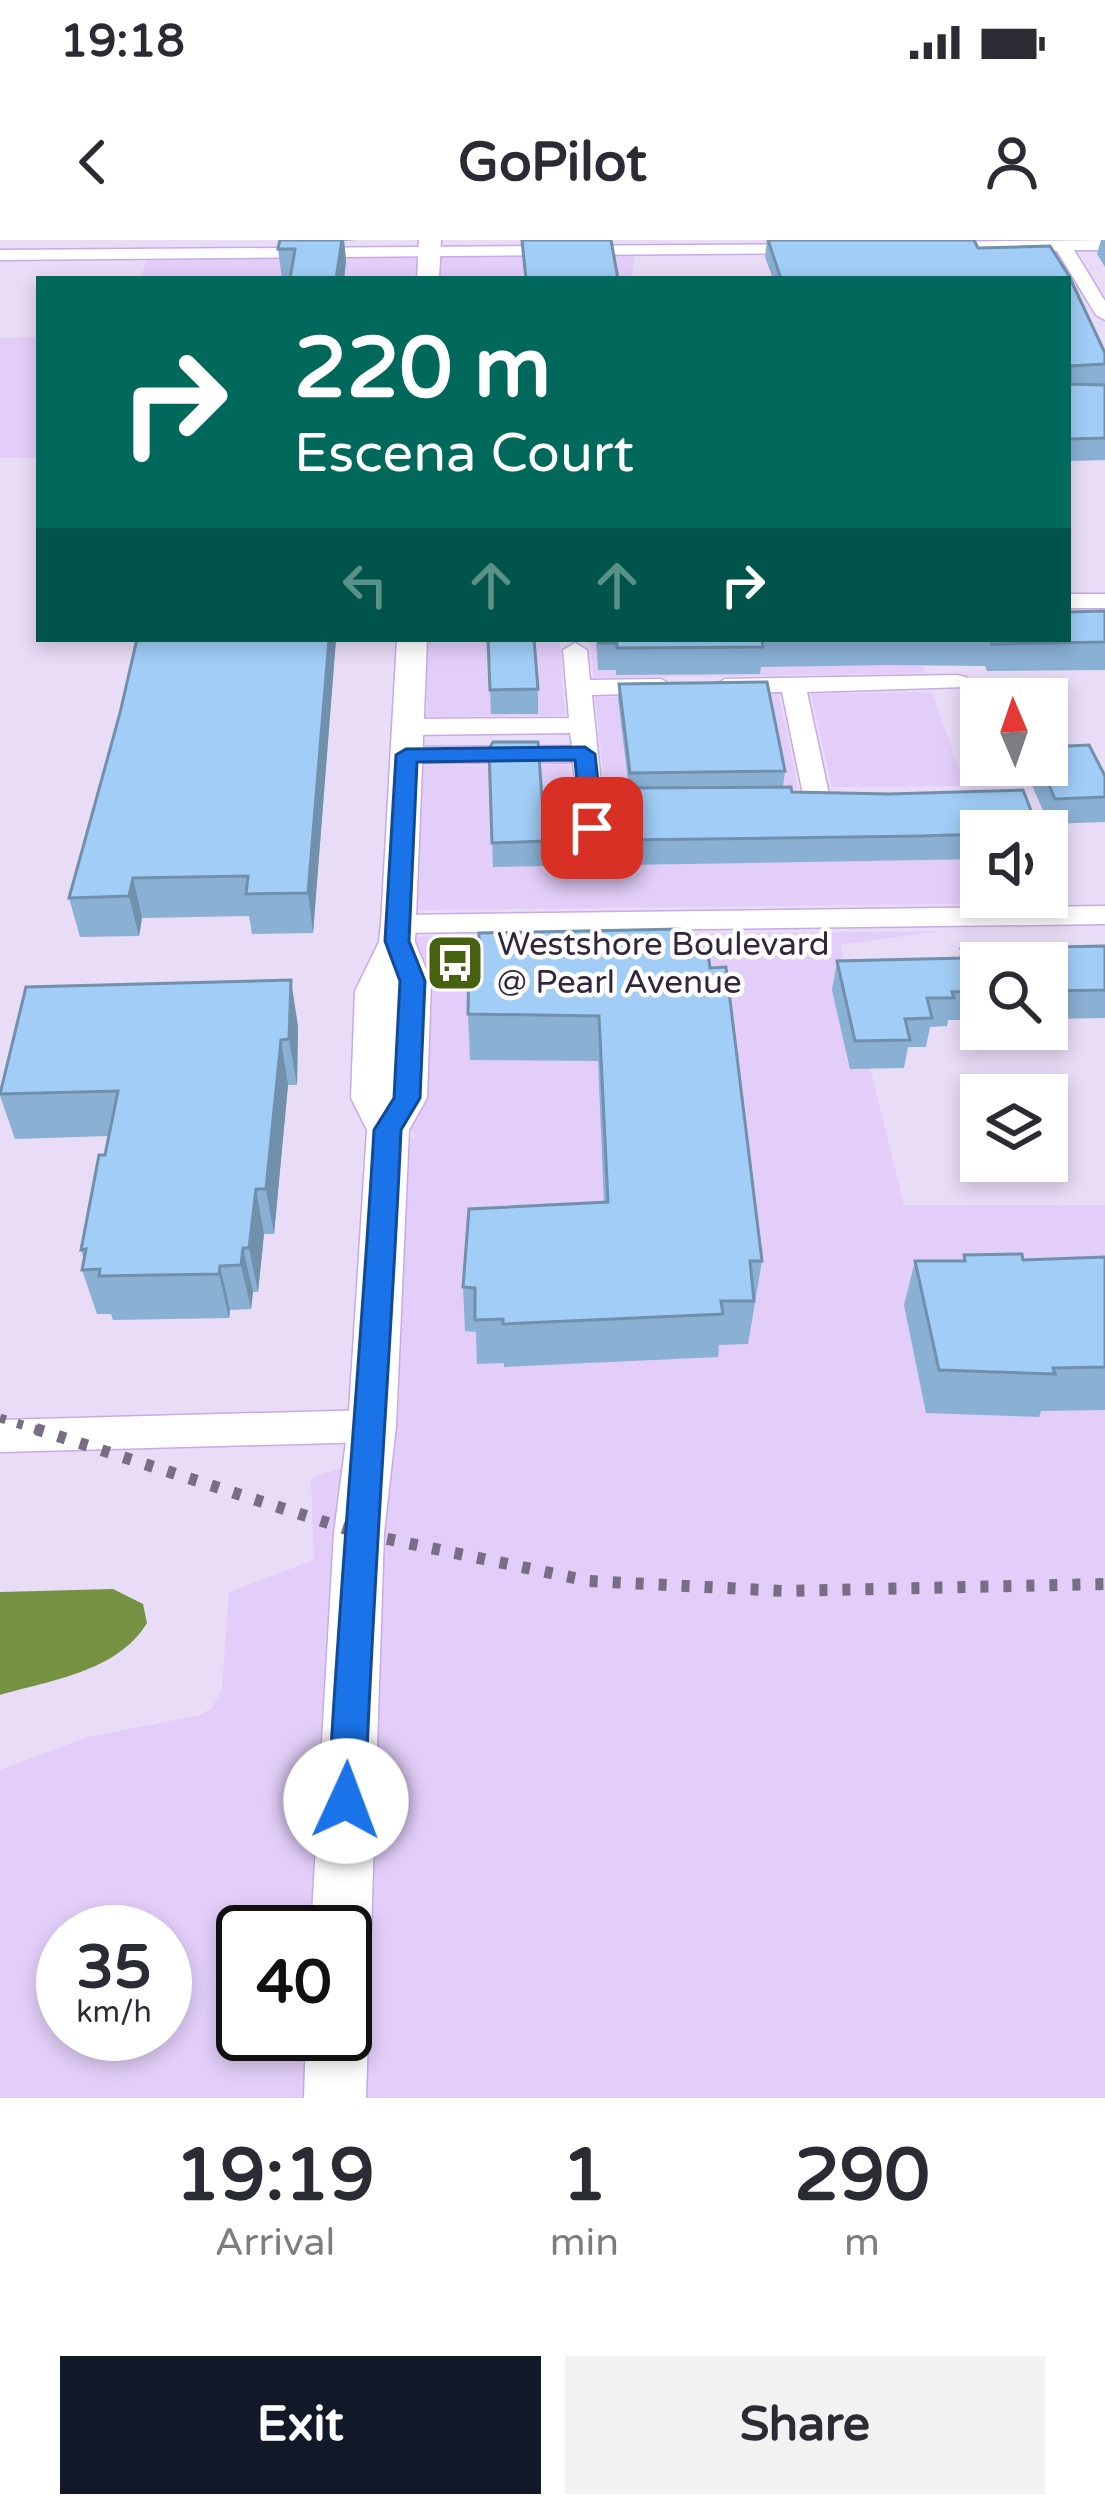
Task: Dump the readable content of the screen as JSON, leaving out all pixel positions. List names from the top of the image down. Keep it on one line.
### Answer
{"places":{"bus stop":["Westshore Boulevard @ Pearl Avenue"]},"north":"top","page":{"status":"19:18","header":"GoPilot","turn":["220 m","Escena Court"],"speed":"35 km/h","limit":"40","eta":["19:19","Arrival","1","min","290","m"],"buttons":["Exit","Share"]}}
